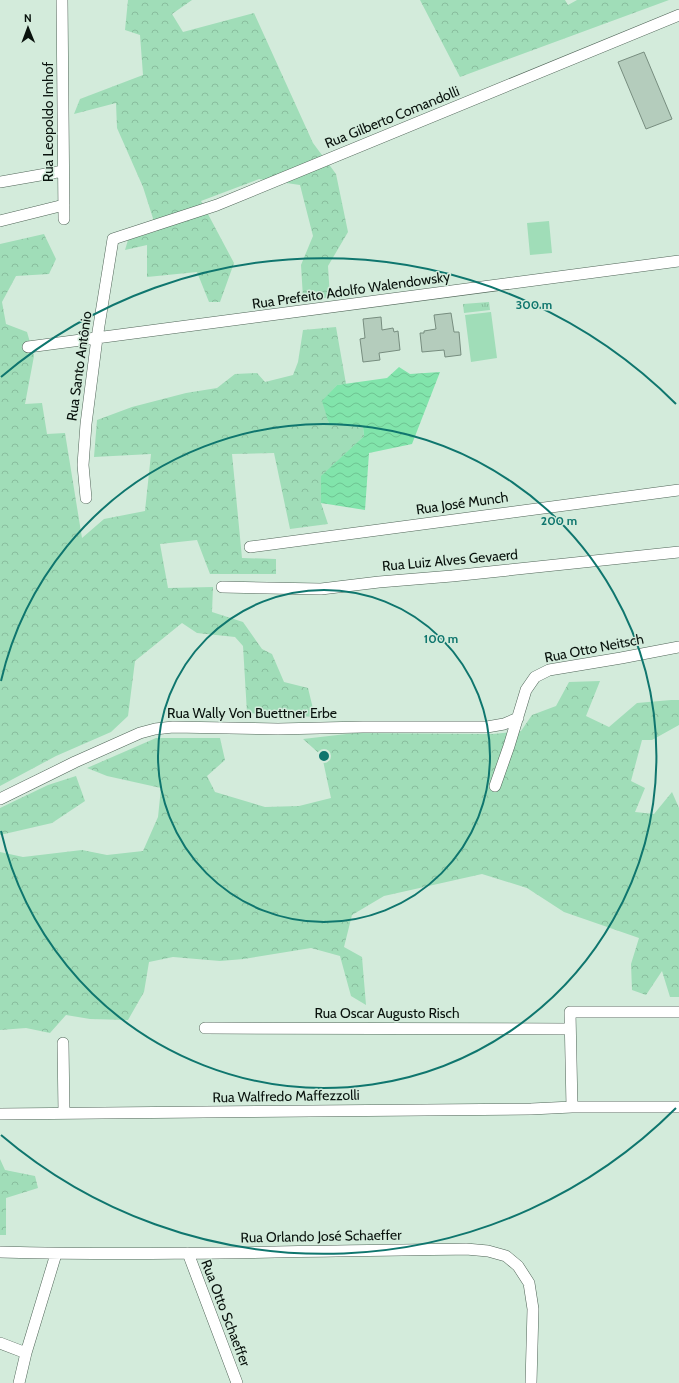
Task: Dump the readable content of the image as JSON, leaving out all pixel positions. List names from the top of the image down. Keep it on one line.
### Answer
{"streets":{"street":["Rua Gilberto Comandolli","Rua Leopoldo Imhof","Rua Prefeito Adolfo Walendowsky","Rua Santo Antônio","Rua José Munch","Rua Luiz Alves Gevaerd","Rua Otto Neitsch","Rua Wally Von Buettner Erbe","Rua Oscar Augusto Risch","Rua Walfredo Maffezzolli","Rua Orlando José Schaeffer","Rua Otto Schaeffer"]},"crossings":[["Rua Gilberto Comandolli","Rua Santo Antônio"],["Rua Prefeito Adolfo Walendowsky","Rua Santo Antônio"],["Rua Otto Neitsch","Rua Wally Von Buettner Erbe"],["Rua Orlando José Schaeffer","Rua Otto Schaeffer"]],"north":"top","rings":["300 m","200 m","100 m"]}
